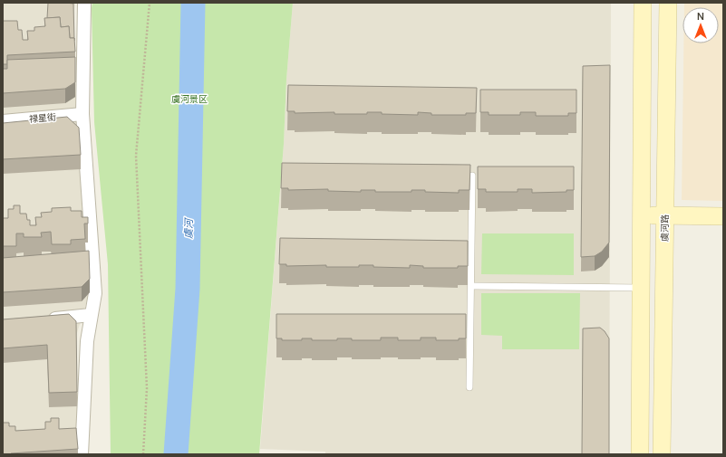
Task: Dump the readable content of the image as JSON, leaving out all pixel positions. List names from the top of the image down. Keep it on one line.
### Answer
{"streets":{"main road":["虞河路"],"street":["禄星街"]},"water":["虞河"],"parks":["虞河景区"],"north":"top"}
